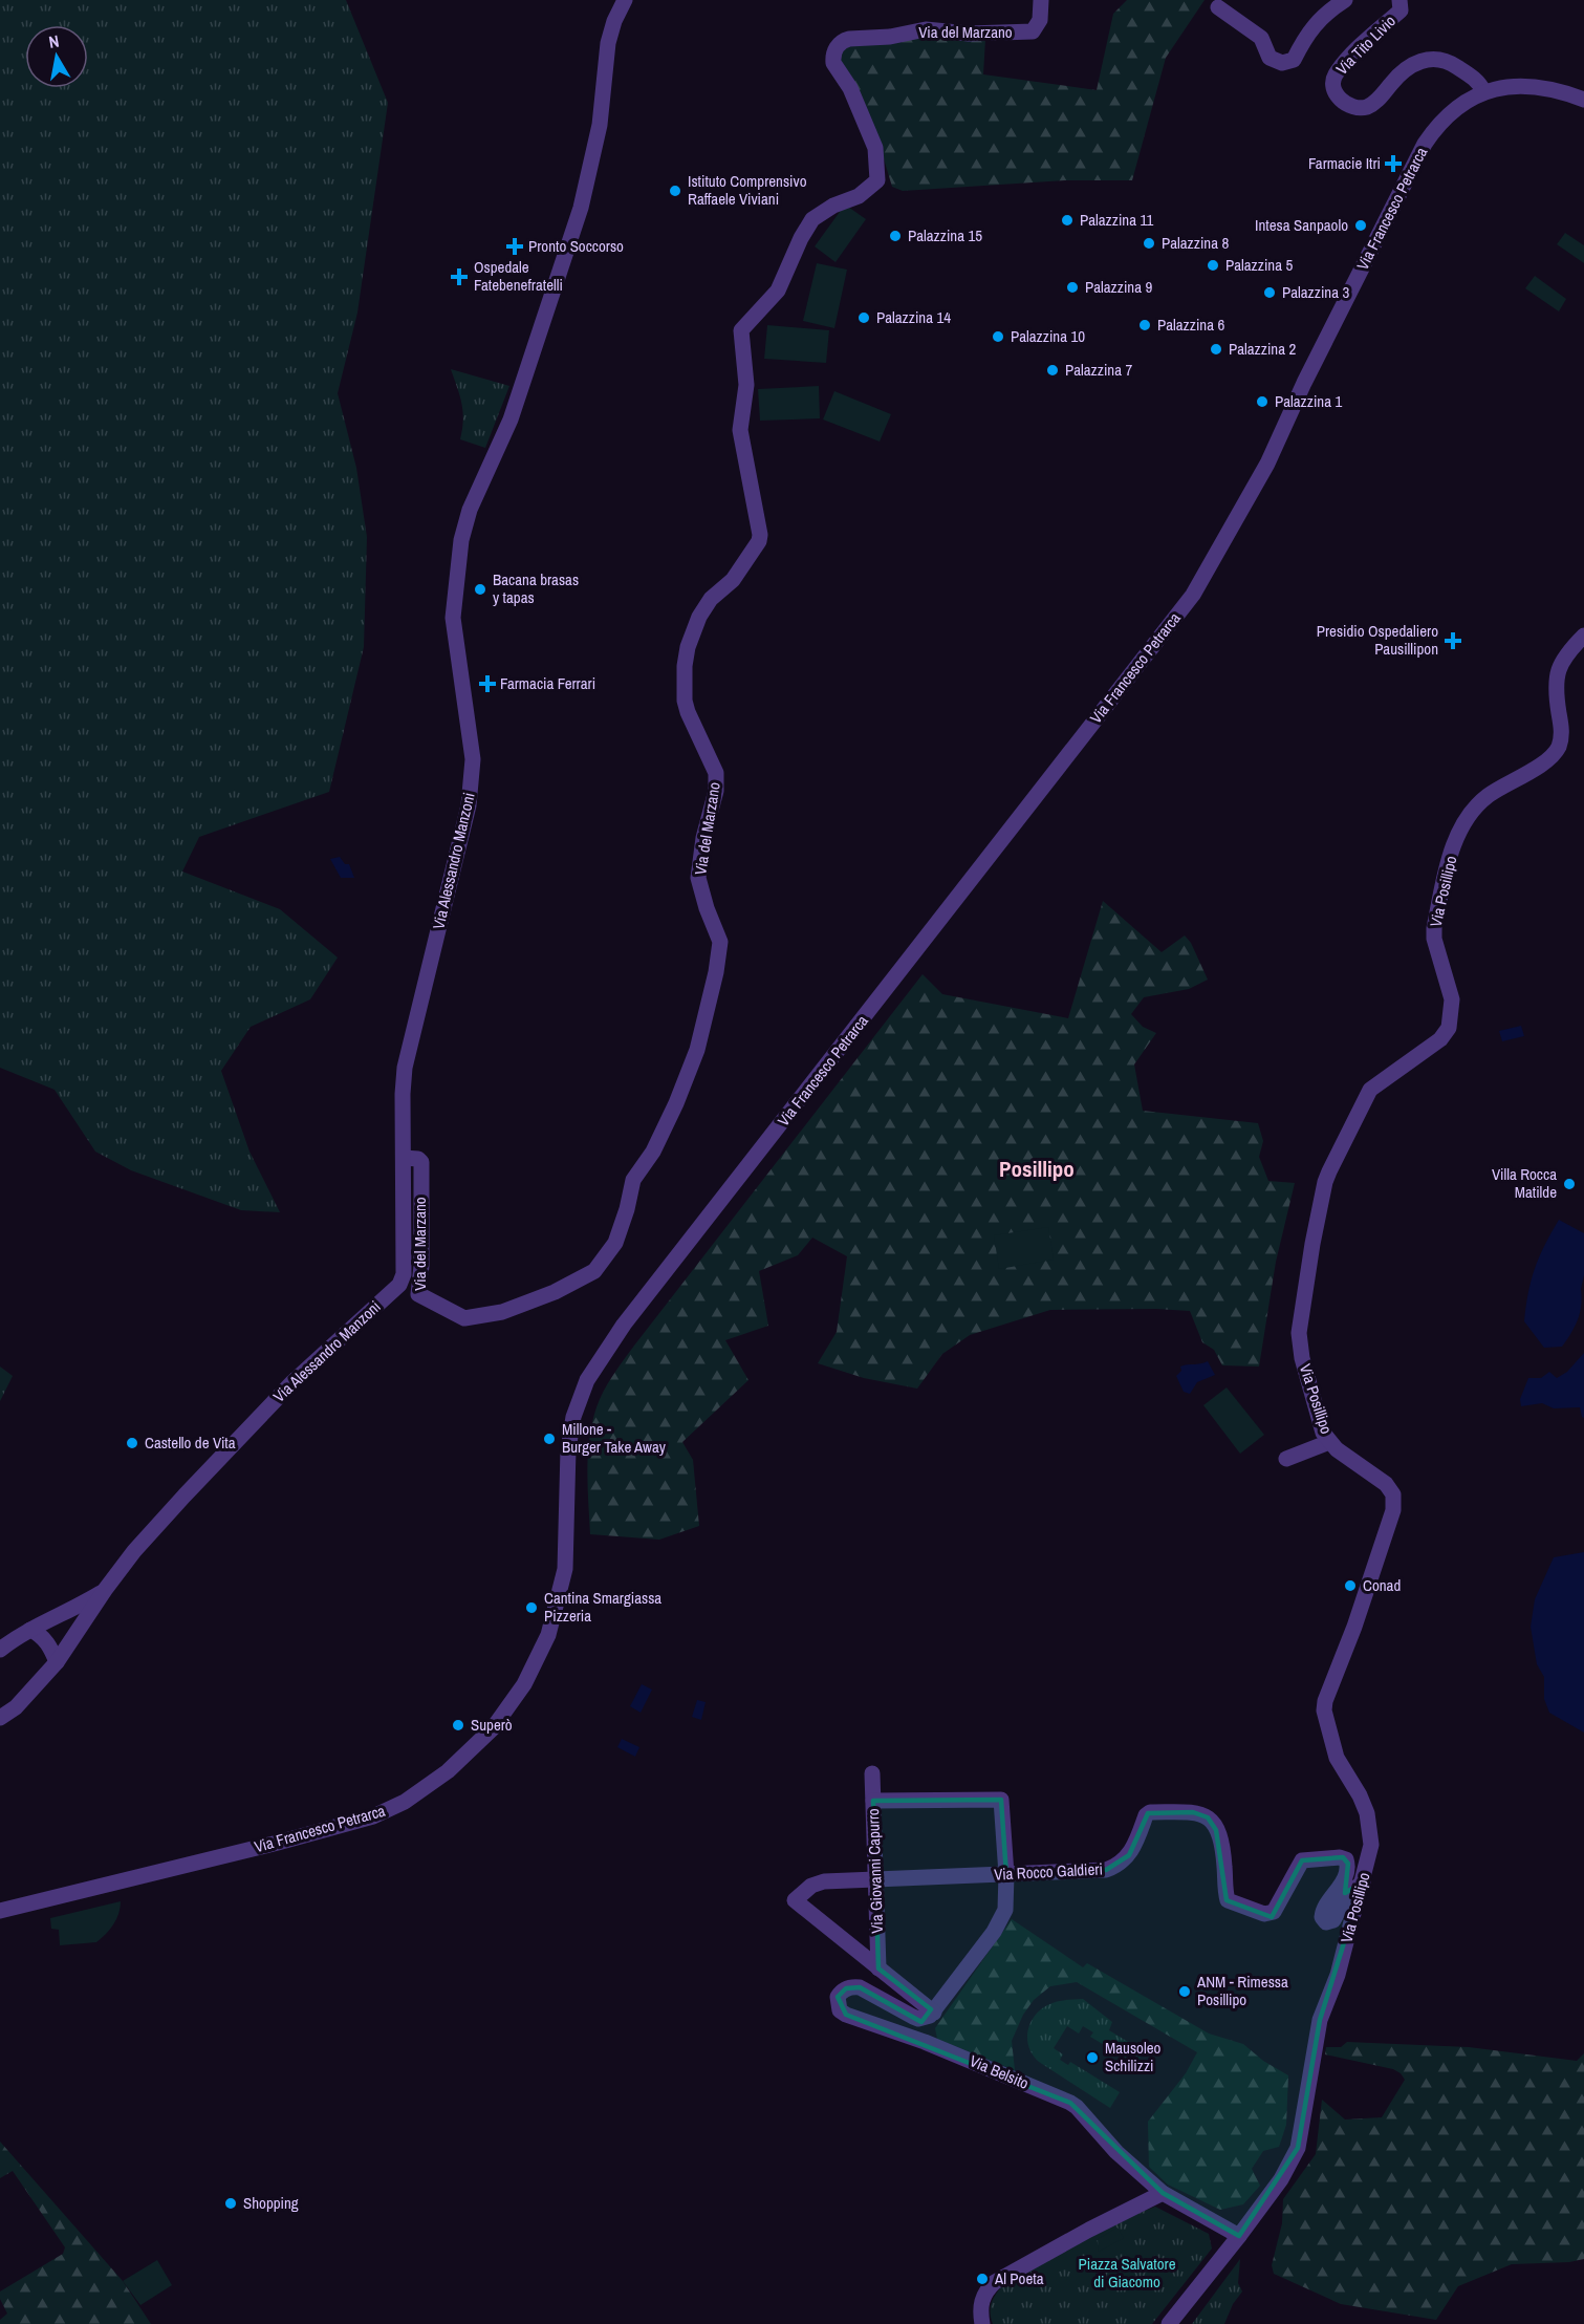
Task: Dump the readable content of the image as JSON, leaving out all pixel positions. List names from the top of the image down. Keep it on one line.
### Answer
{"streets":{"street":["Via del Marzano","Via Tito Livio","Via Francesco Petrarca","Via Alessandro Manzoni","Via Posillipo","Via Giovanni Capurro","Via Rocco Galdieri","Via Belsito"]},"crossings":[["Via del Marzano","Via Alessandro Manzoni"],["Via Tito Livio","Via Francesco Petrarca"],["Via Posillipo","Via Rocco Galdieri"],["Via Posillipo","Via Belsito"],["Via Giovanni Capurro","Via Rocco Galdieri"]],"districts":["Posillipo"],"parks":["Piazza Salvatore di Giacomo"],"places":{"health":["Farmacie Itri","Pronto Soccorso","Ospedale Fatebenefratelli","Presidio Ospedaliero Pausillipon","Farmacia Ferrari"],"other":["Istituto Comprensivo Raffaele Viviani","Palazzina 11","Intesa Sanpaolo","Palazzina 15","Palazzina 8","Palazzina 5","Palazzina 9","Palazzina 3","Palazzina 14","Palazzina 6","Palazzina 10","Palazzina 2","Palazzina 7","Palazzina 1","Bacana brasas y tapas","Villa Rocca Matilde","Millone - Burger Take Away","Castello de Vita","Conad","Cantina Smargiassa Pizzeria","Superò","ANM - Rimessa Posillipo","Mausoleo Schilizzi","Shopping","Al Poeta"]},"north":"top"}
